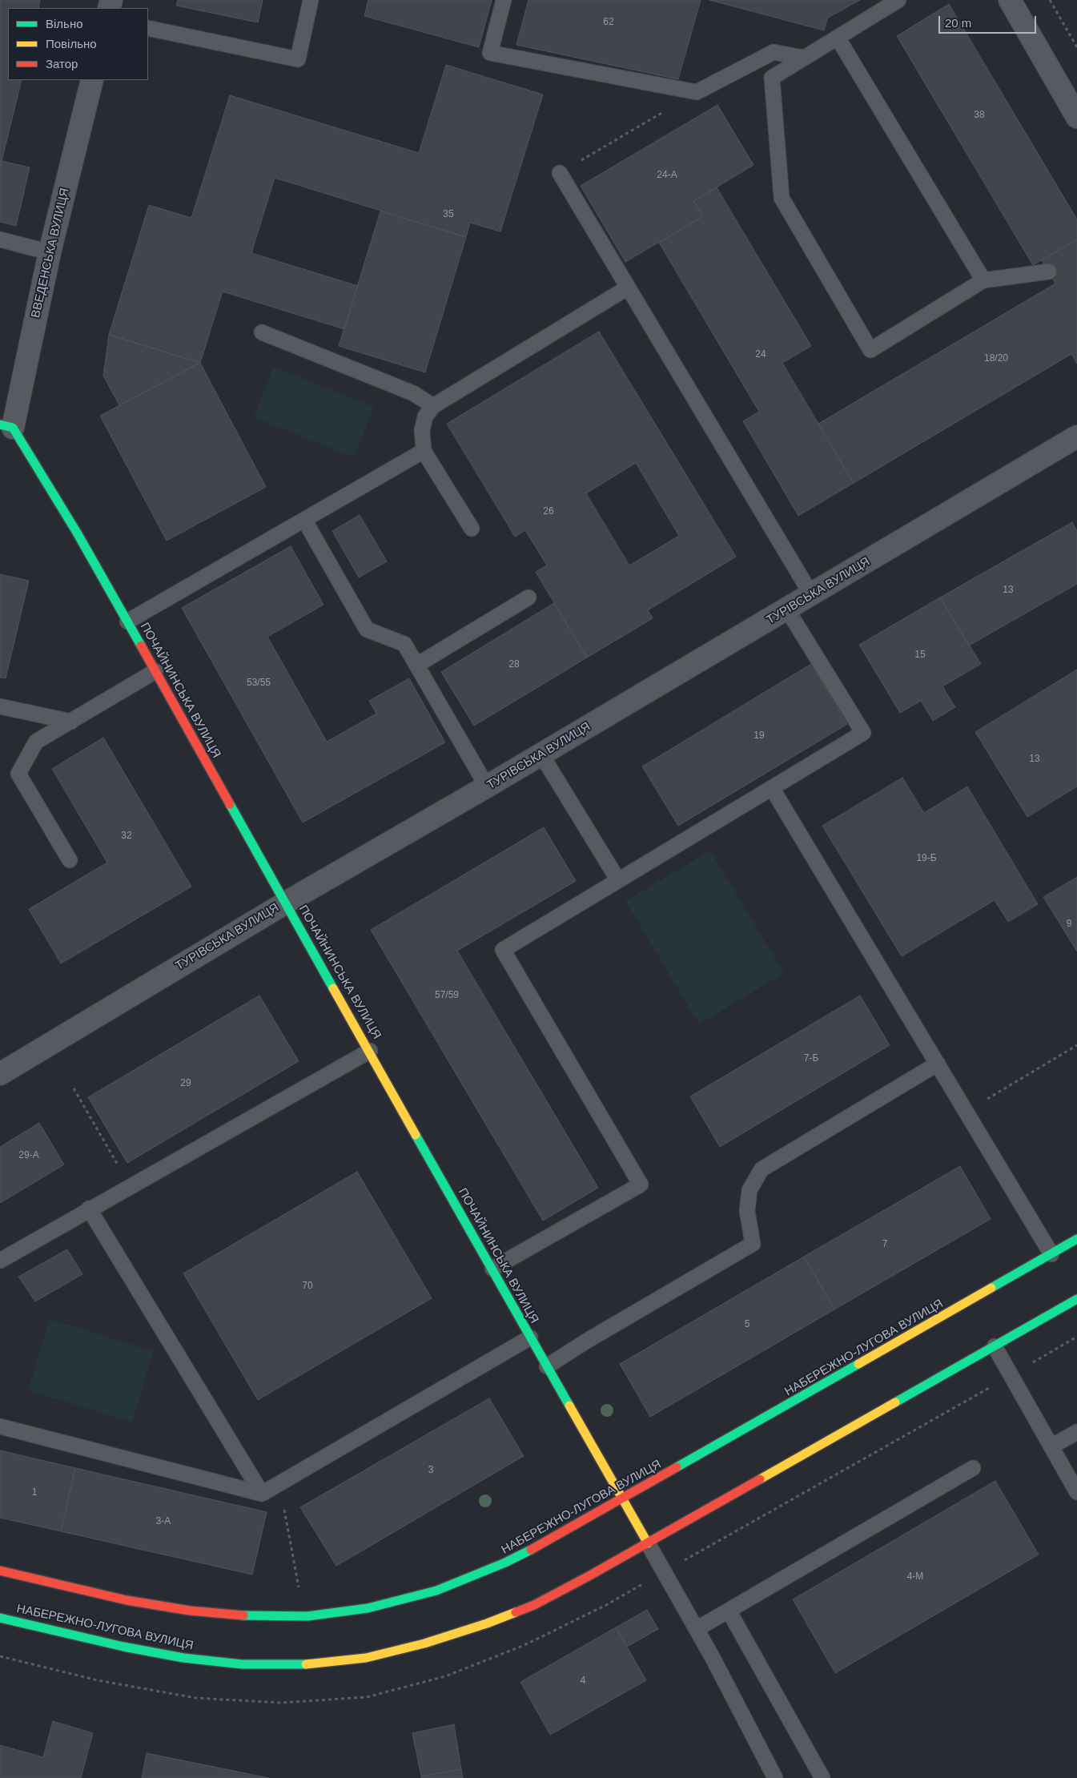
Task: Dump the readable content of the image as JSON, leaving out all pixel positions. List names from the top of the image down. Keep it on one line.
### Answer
{"streets":{"main road":["ПОЧАЙНИНСЬКА ВУЛИЦЯ","НАБЕРЕЖНО-ЛУГОВА ВУЛИЦЯ"],"street":["ВВЕДЕНСЬКА ВУЛИЦЯ","ТУРІВСЬКА ВУЛИЦЯ"]},"crossings":[["ВВЕДЕНСЬКА ВУЛИЦЯ","ПОЧАЙНИНСЬКА ВУЛИЦЯ"],["ТУРІВСЬКА ВУЛИЦЯ","ПОЧАЙНИНСЬКА ВУЛИЦЯ"],["ПОЧАЙНИНСЬКА ВУЛИЦЯ","НАБЕРЕЖНО-ЛУГОВА ВУЛИЦЯ"]],"house_numbers":["62","38","24-А","35","24","18/20","26","13","15","28","53/55","19","13","32","19-Б","9","57/59","7-Б","29","29-А","7","70","5","3","1","3-А","4-М","4"],"legend":["Вільно","Повільно","Затор"],"scale_bar":"20 m"}
